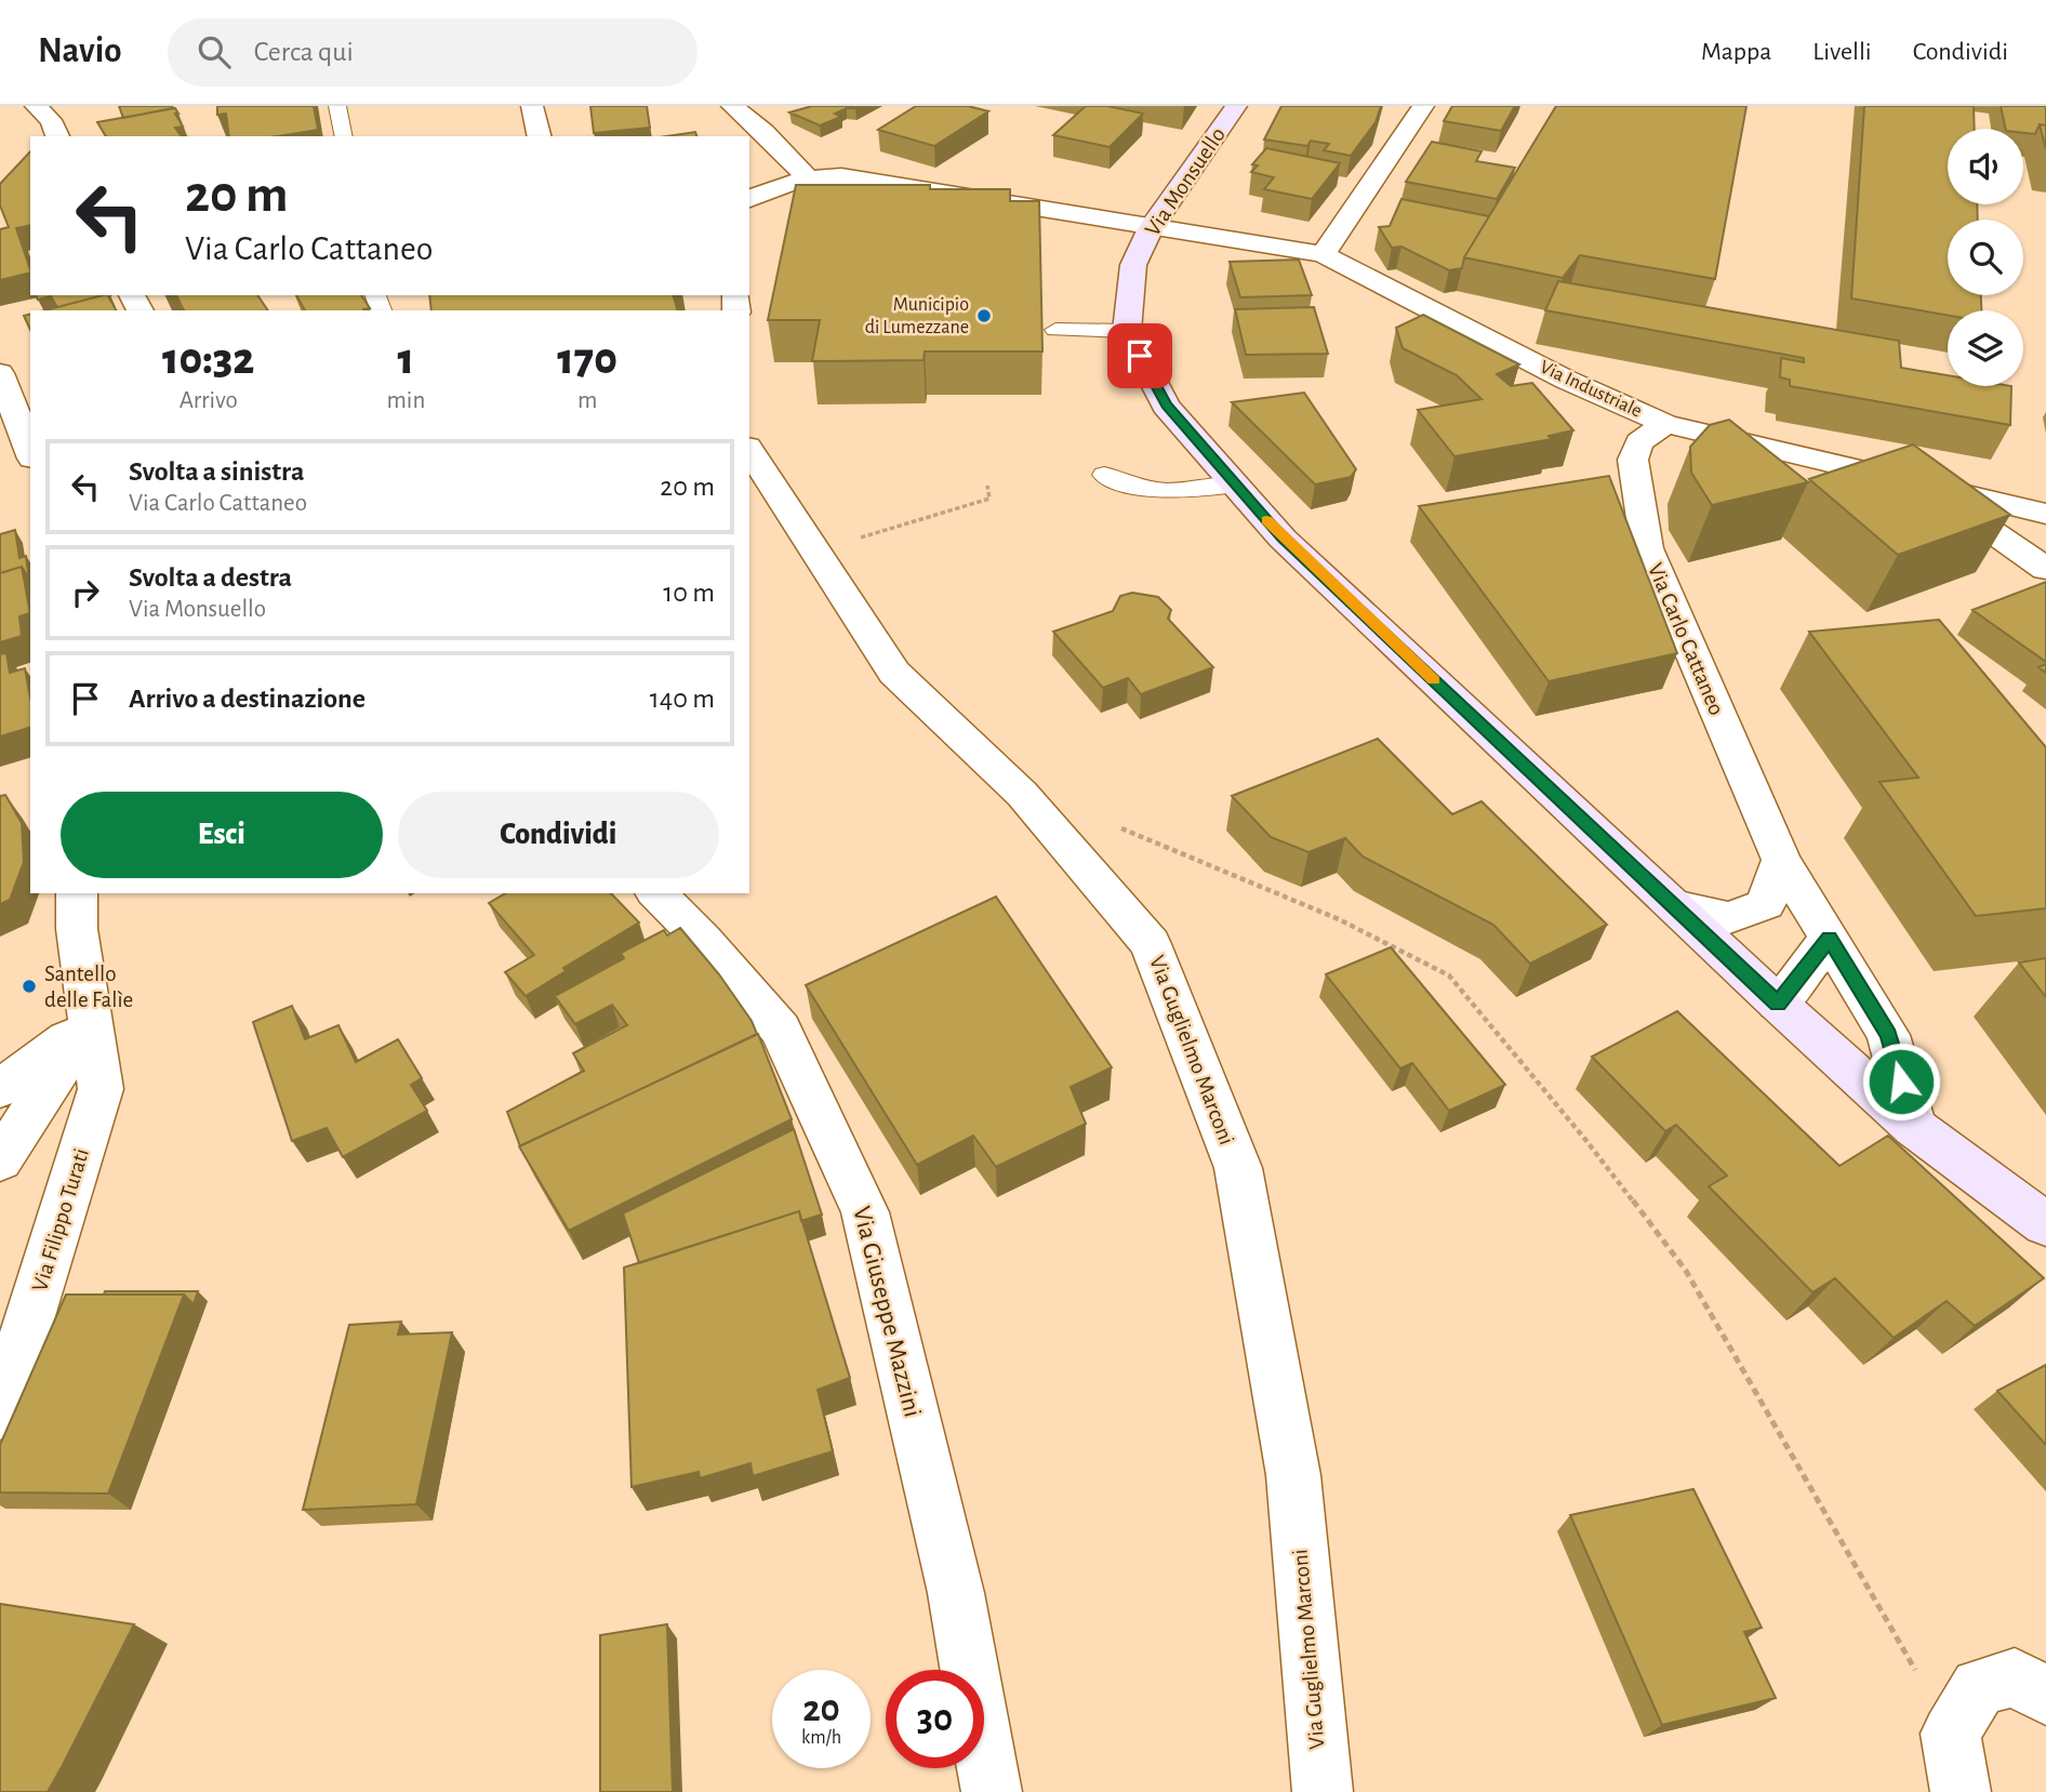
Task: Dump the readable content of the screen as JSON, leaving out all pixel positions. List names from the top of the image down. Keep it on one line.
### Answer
{"streets":{"main road":["Via Monsuello"],"street":["Via Industriale","Via Carlo Cattaneo","Via Guglielmo Marconi","Via Filippo Turati","Via Giuseppe Mazzini"]},"crossings":[["Via Monsuello","Via Industriale"],["Via Industriale","Via Carlo Cattaneo"]],"places":["Municipio di Lumezzane","Santello delle Falìe"],"page":{"header":"Navio","search":"Cerca qui","nav":["Mappa","Livelli","Condividi"],"turn":["20 m","Via Carlo Cattaneo"],"eta":["10:32","Arrivo","1","min","170","m"],"list":[{"name":"Svolta a sinistra","note":"Via Carlo Cattaneo","value":"20 m"},{"name":"Svolta a destra","note":"Via Monsuello","value":"10 m"},{"name":"Arrivo a destinazione","value":"140 m"}],"buttons":["Esci","Condividi"],"speed":"20 km/h","limit":"30"}}
